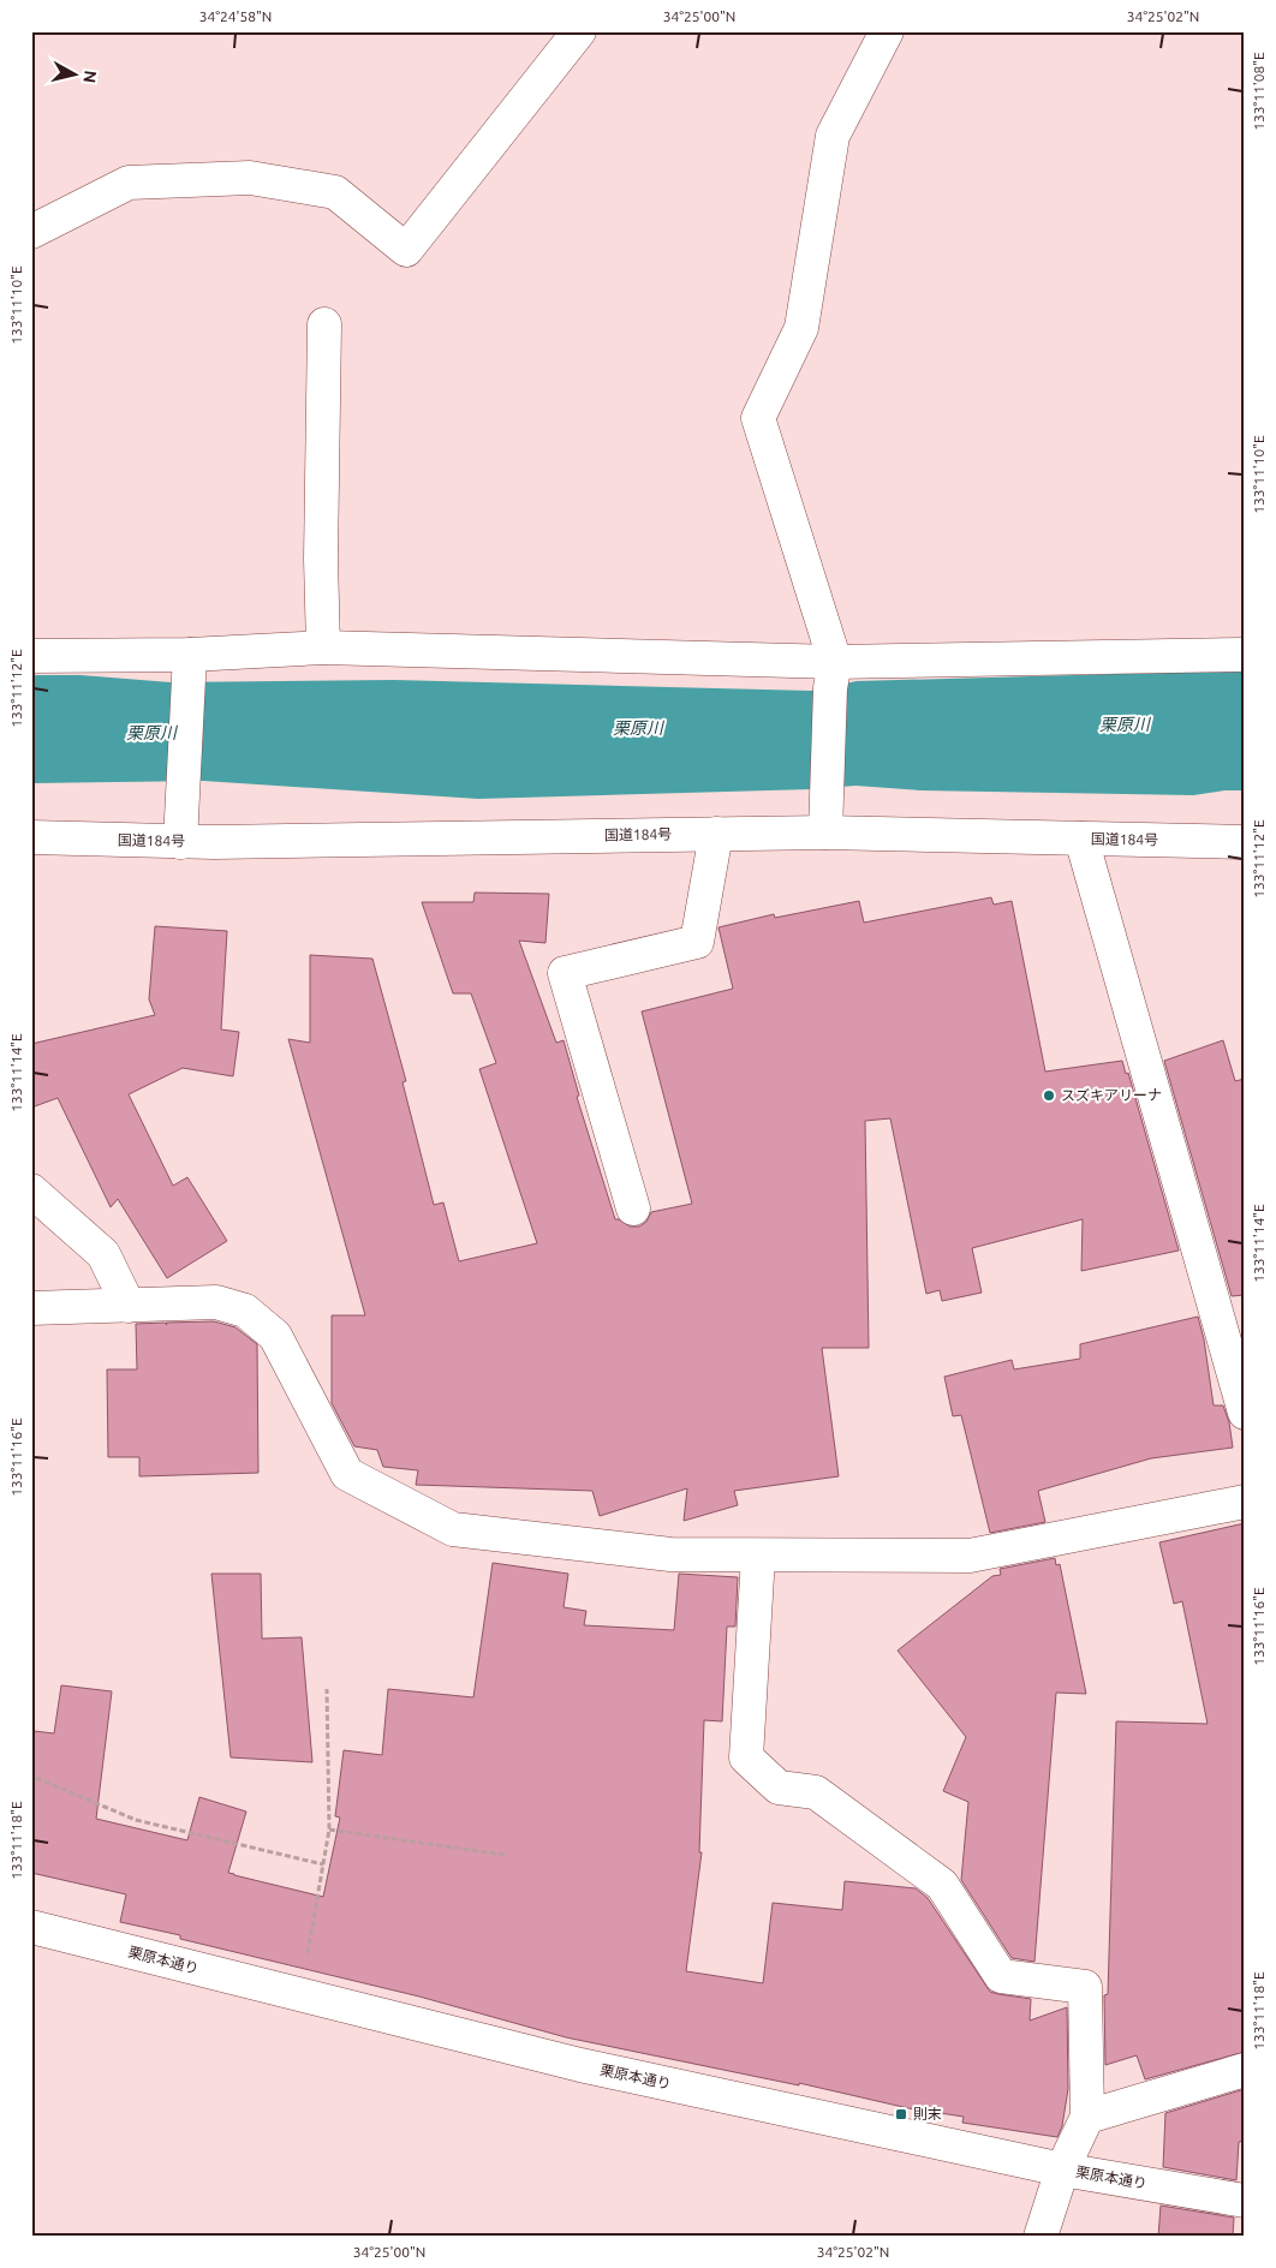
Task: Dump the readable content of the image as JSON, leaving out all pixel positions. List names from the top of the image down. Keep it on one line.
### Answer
{"streets":{"main road":["国道184号","栗原本通り"]},"water":["栗原川"],"places":{"other":["スズキアリーナ"],"transit":["則末"]},"north":"right","coordinates":["34°24'58\"N","34°25'00\"N","34°25'02\"N","133°11'08\"E","133°11'10\"E","133°11'12\"E","133°11'14\"E","133°11'16\"E","133°11'18\"E"]}
